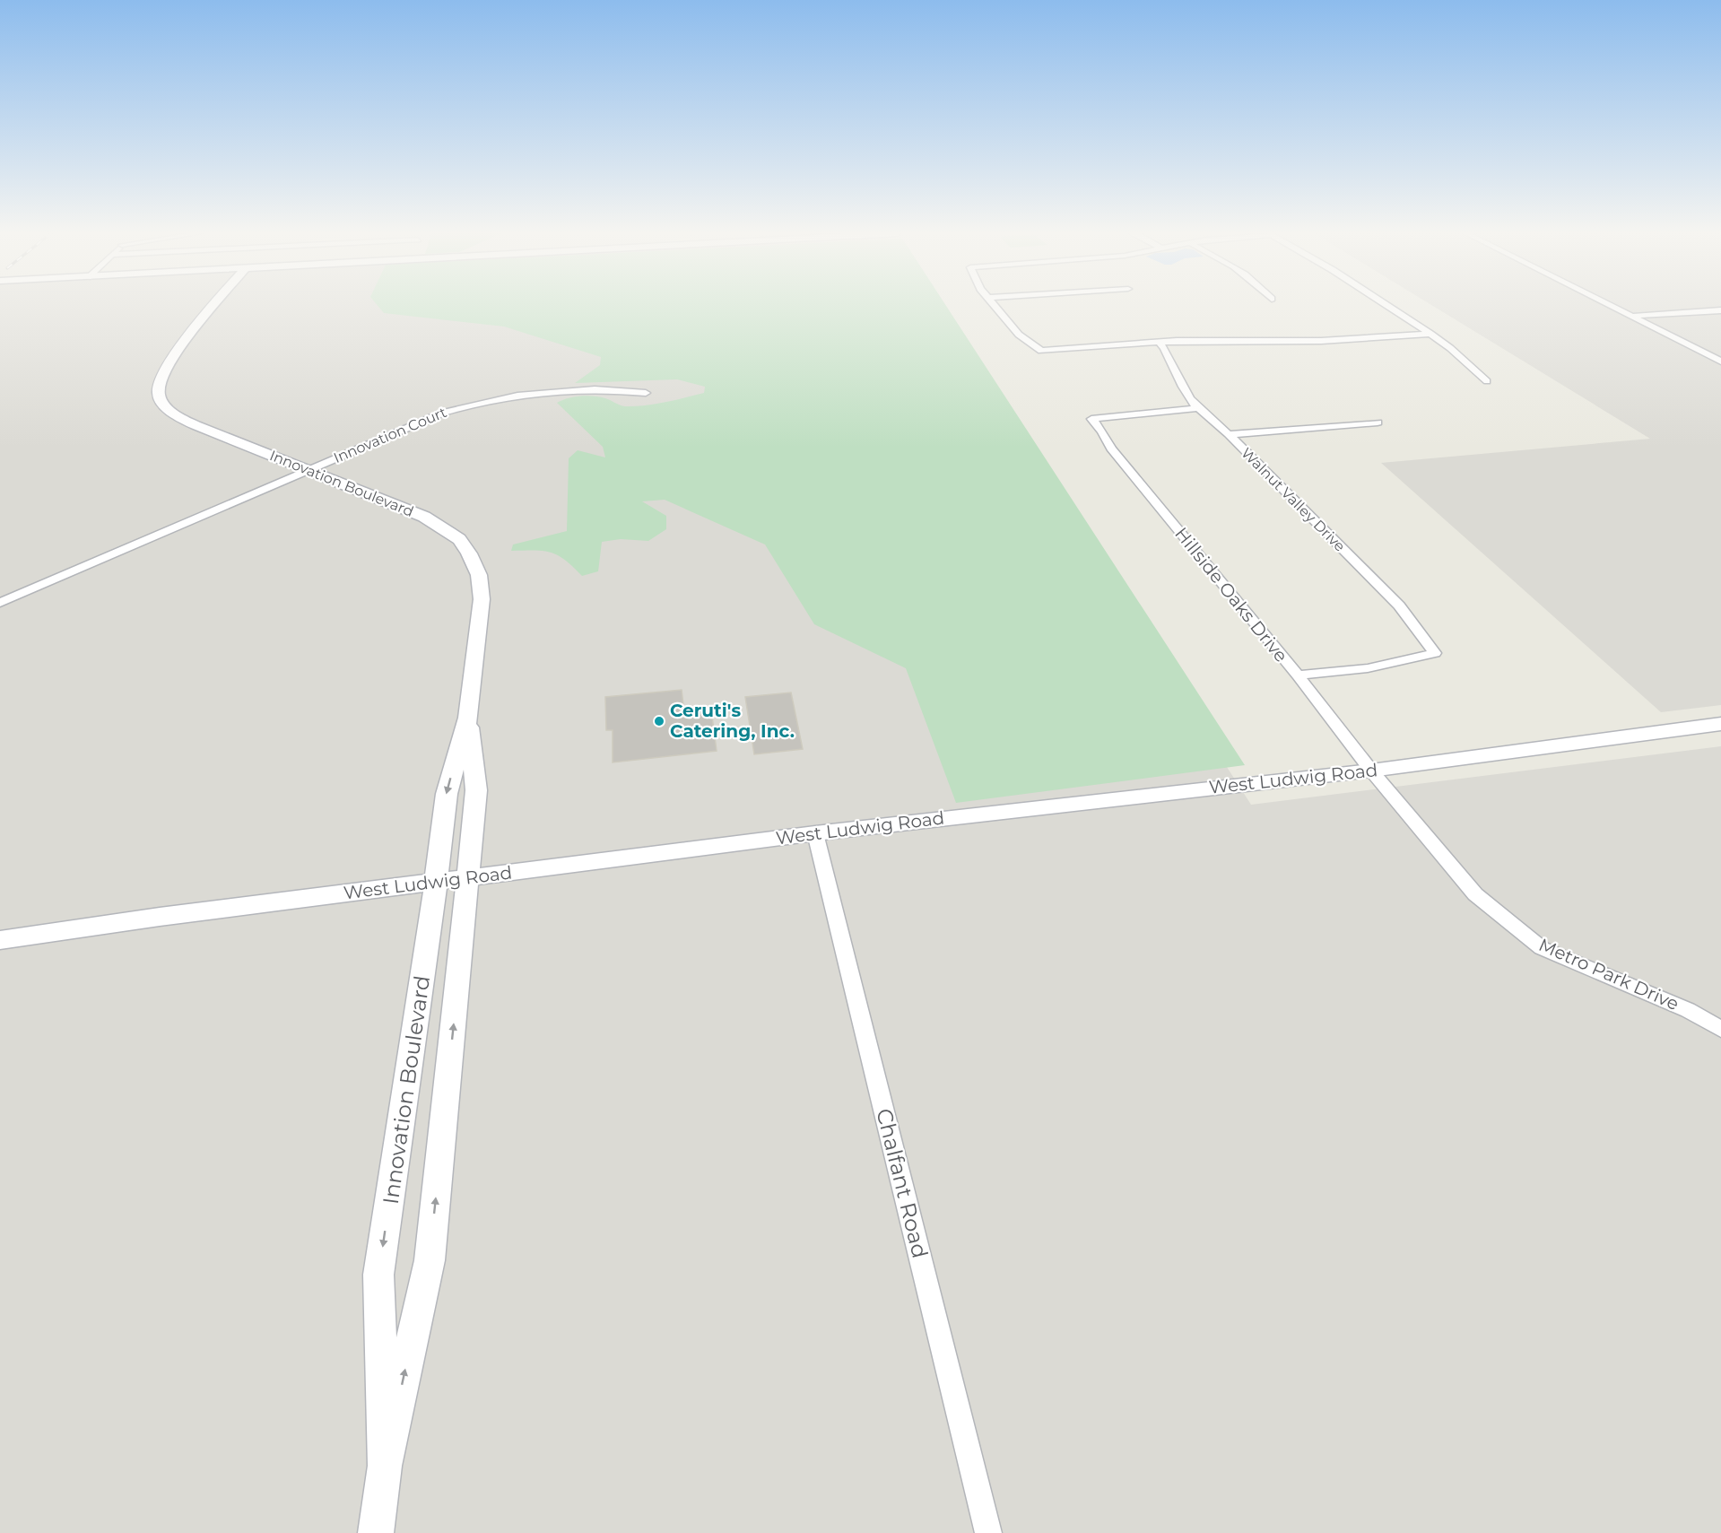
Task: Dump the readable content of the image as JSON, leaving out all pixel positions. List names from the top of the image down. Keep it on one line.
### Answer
{"streets":{"street":["Innovation Court","Innovation Boulevard","Walnut Valley Drive","Hillside Oaks Drive","West Ludwig Road","Metro Park Drive","Chalfant Road"]},"crossings":[["Innovation Court","Innovation Boulevard"],["Innovation Boulevard","West Ludwig Road"],["Walnut Valley Drive","Hillside Oaks Drive"],["Hillside Oaks Drive","West Ludwig Road"],["Hillside Oaks Drive","Metro Park Drive"],["West Ludwig Road","Metro Park Drive"],["West Ludwig Road","Chalfant Road"]],"places":["Ceruti's Catering, Inc."]}
